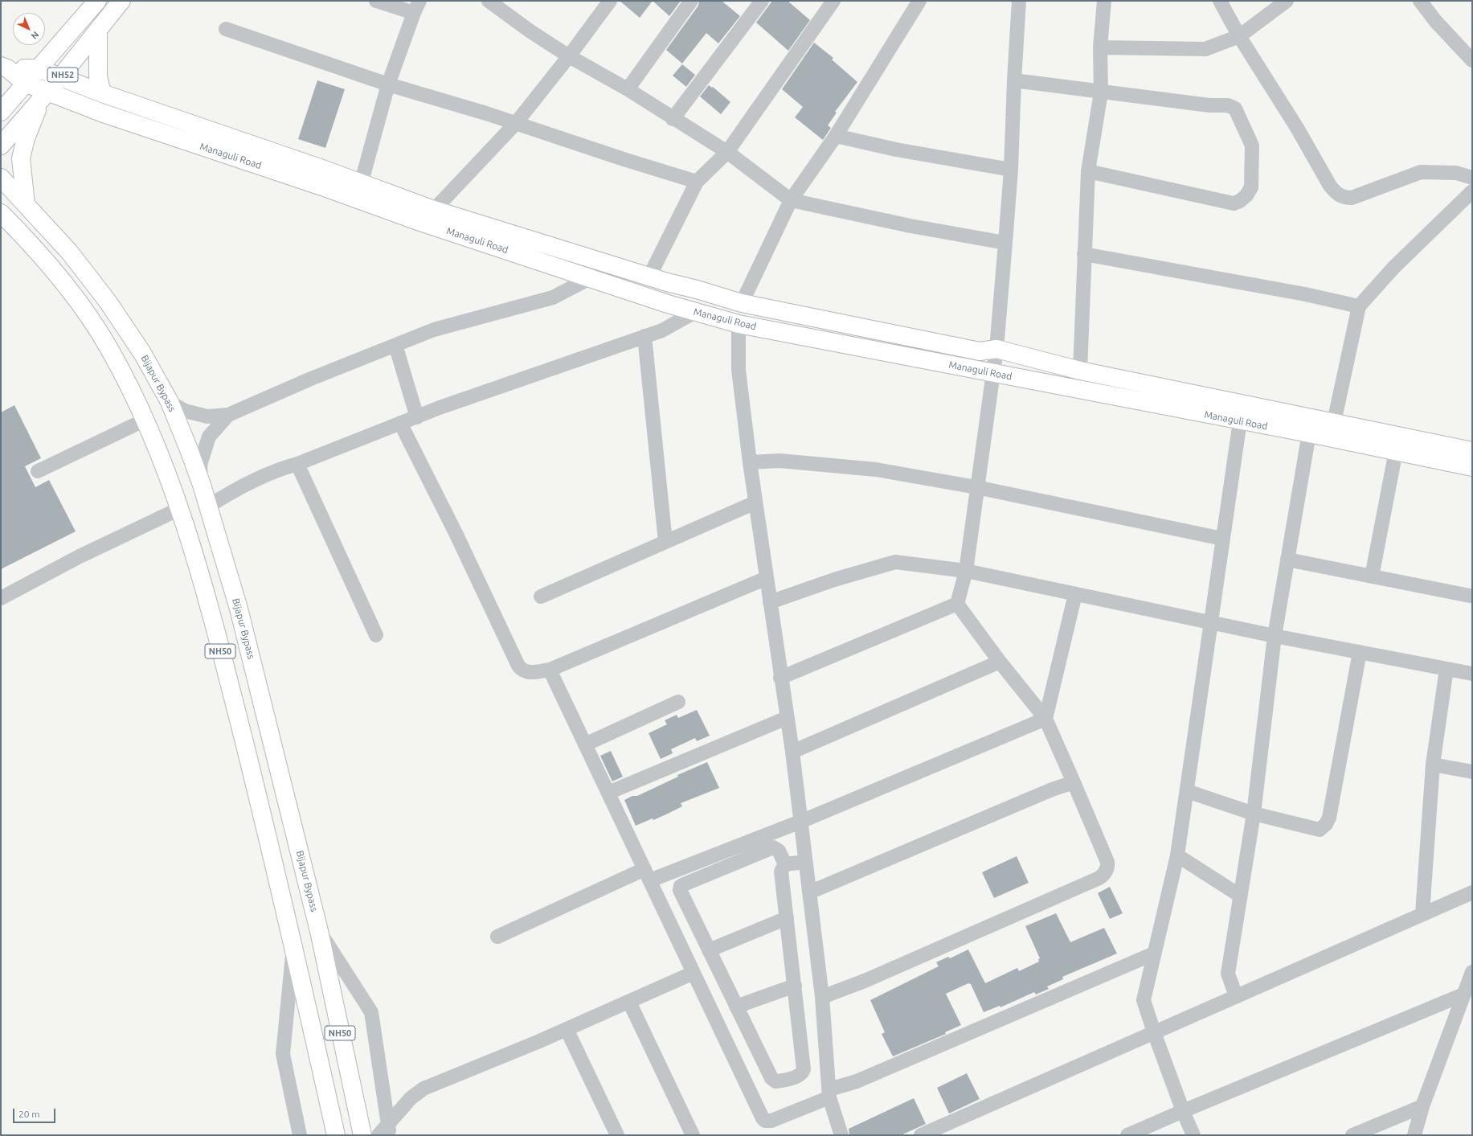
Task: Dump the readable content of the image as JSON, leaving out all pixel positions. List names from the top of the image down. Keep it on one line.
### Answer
{"streets":{"main road":["NH52","Managuli Road","Bijapur Bypass","NH50"]},"crossings":[["NH52","Managuli Road"]],"scale_bar":"20 m","north":"bottom right"}
